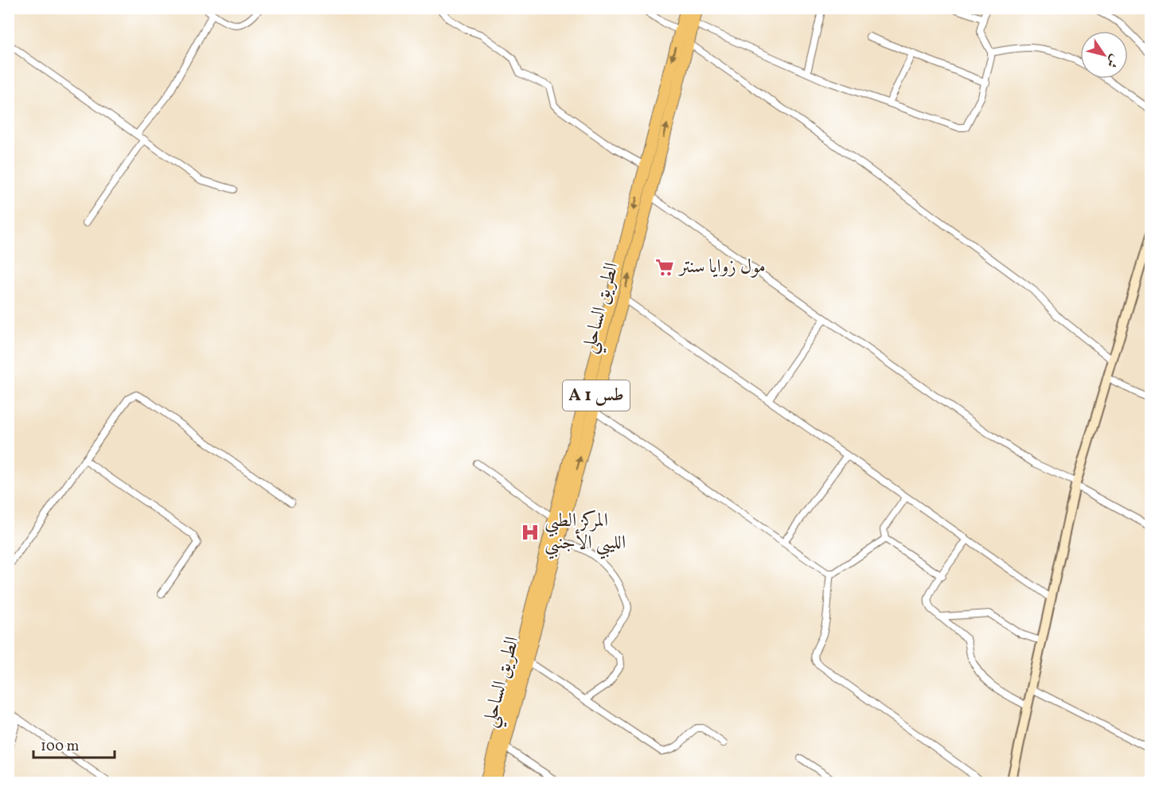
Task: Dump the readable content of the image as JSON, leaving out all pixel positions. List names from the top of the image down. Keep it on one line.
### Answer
{"streets":{"highway":["الطريق الساحلي","A 1 طس"]},"places":{"supermarket":["مول زوايا سنتر"],"hospital":["المركز الطبي الليبي الأجنبي"]},"scale_bar":"100 m","north":"bottom right"}
